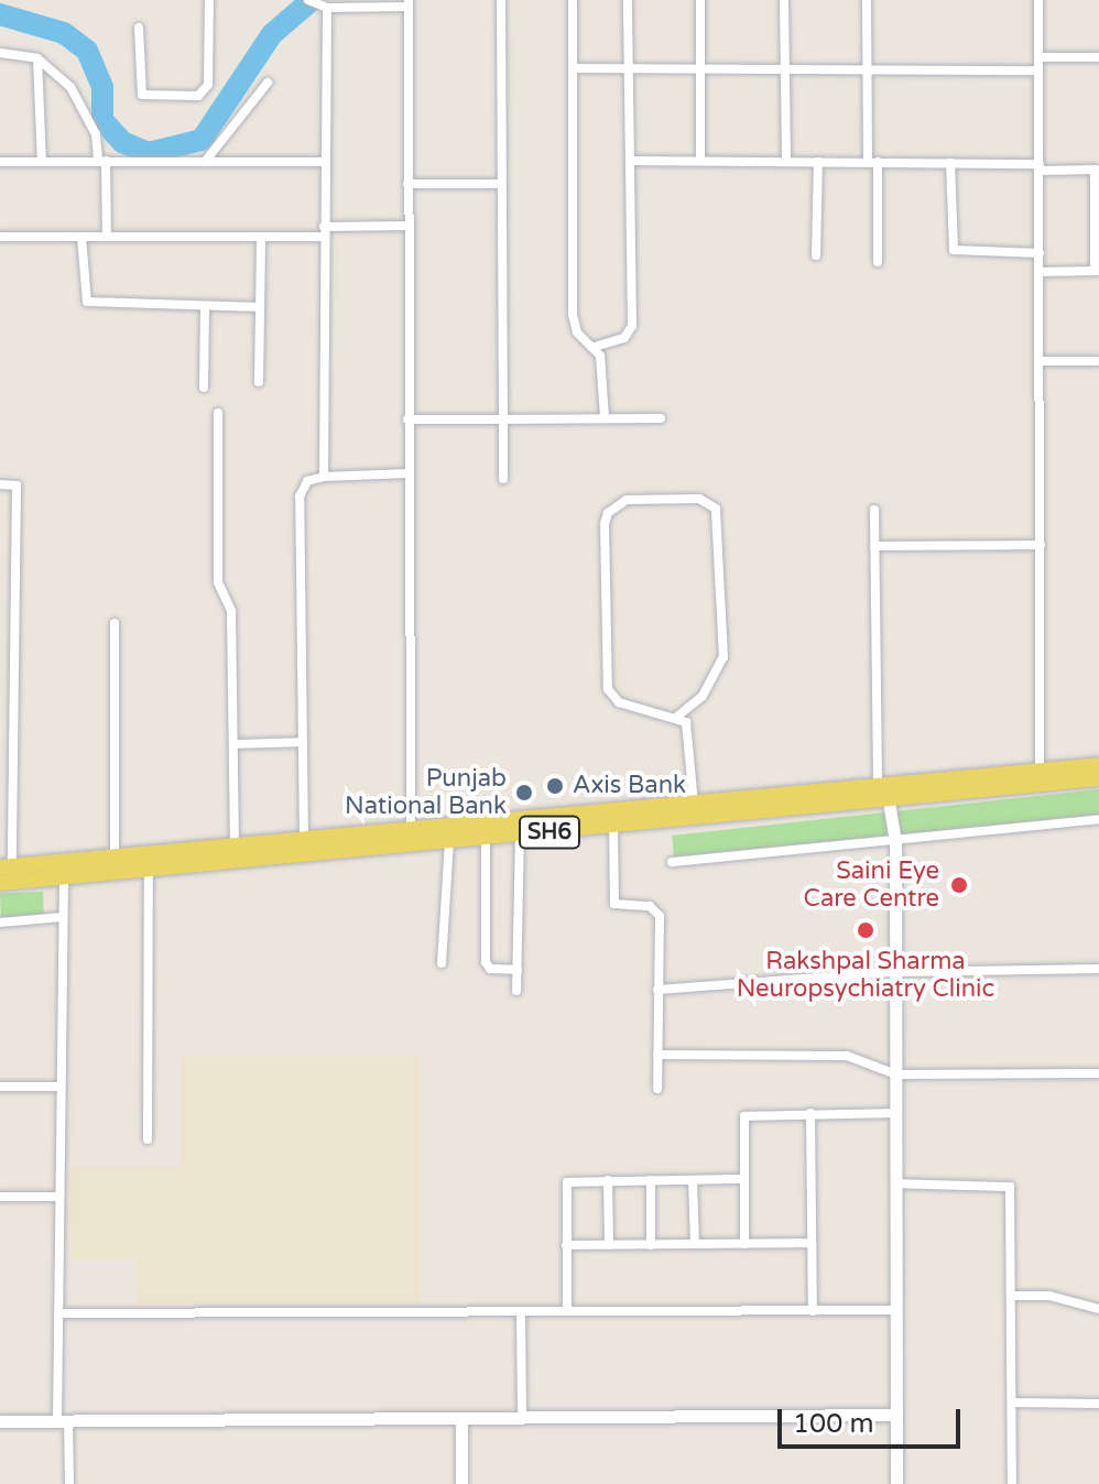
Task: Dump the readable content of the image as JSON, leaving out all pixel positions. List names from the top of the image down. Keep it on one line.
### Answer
{"streets":{"main road":["SH6"]},"places":["Axis Bank","Punjab National Bank","Saini Eye Care Centre","Rakshpal Sharma Neuropsychiatry Clinic"],"scale_bar":"100 m"}
